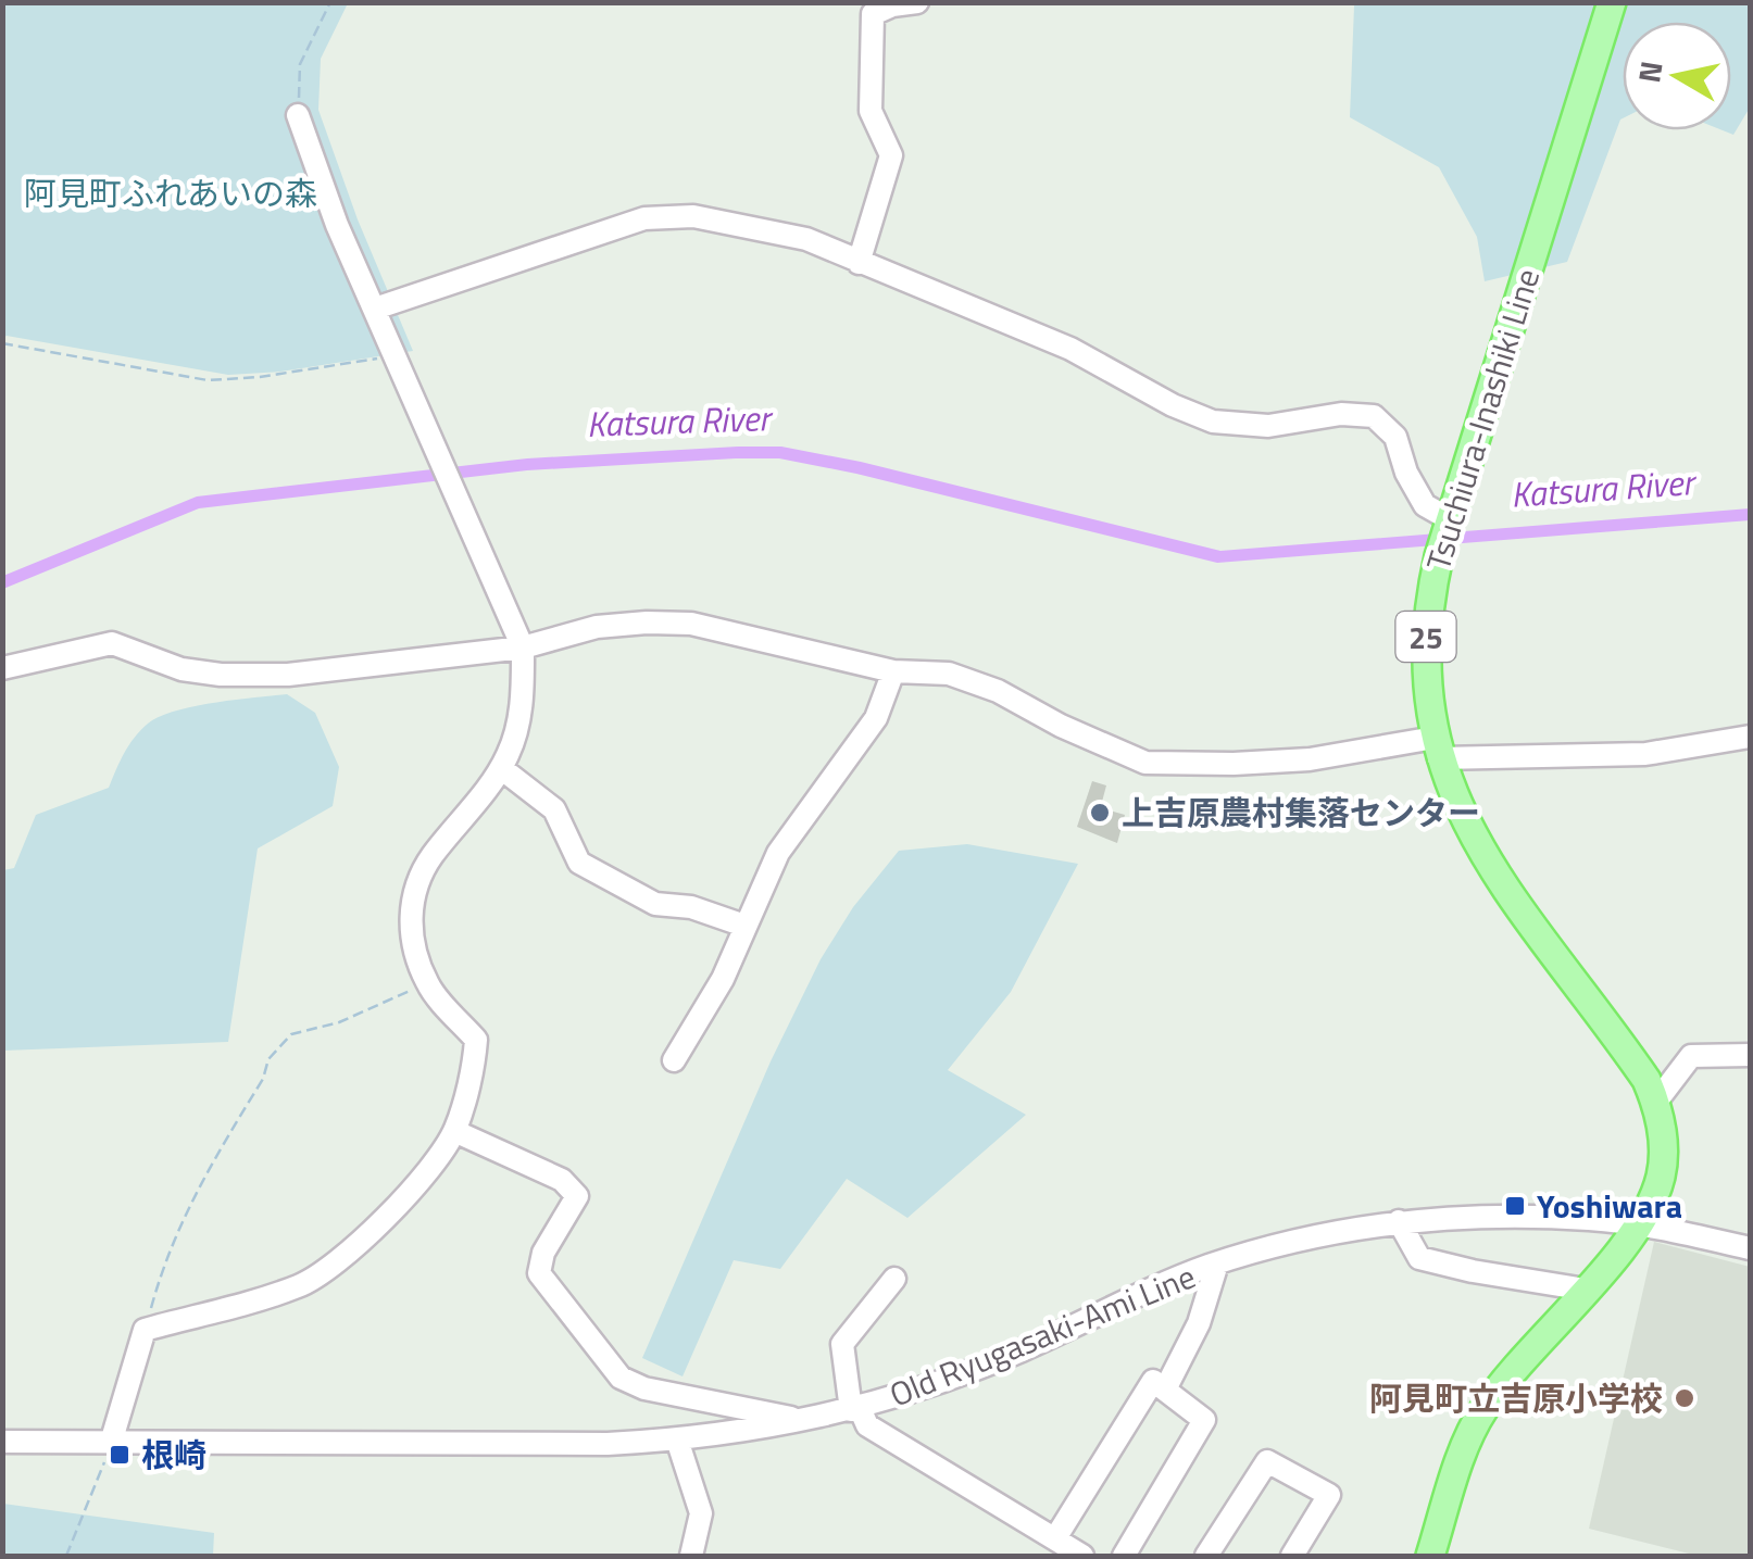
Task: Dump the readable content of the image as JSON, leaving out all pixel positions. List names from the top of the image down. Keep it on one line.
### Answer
{"streets":{"main road":["Tsuchiura-Inashiki Line","25"],"street":["Old Ryugasaki-Ami Line"]},"crossings":[["Tsuchiura-Inashiki Line","Old Ryugasaki-Ami Line"]],"water":["Katsura River"],"parks":["阿見町ふれあいの森"],"places":{"other":["上吉原農村集落センター","阿見町立吉原小学校"],"transit":["Yoshiwara","根崎"]},"north":"left"}
